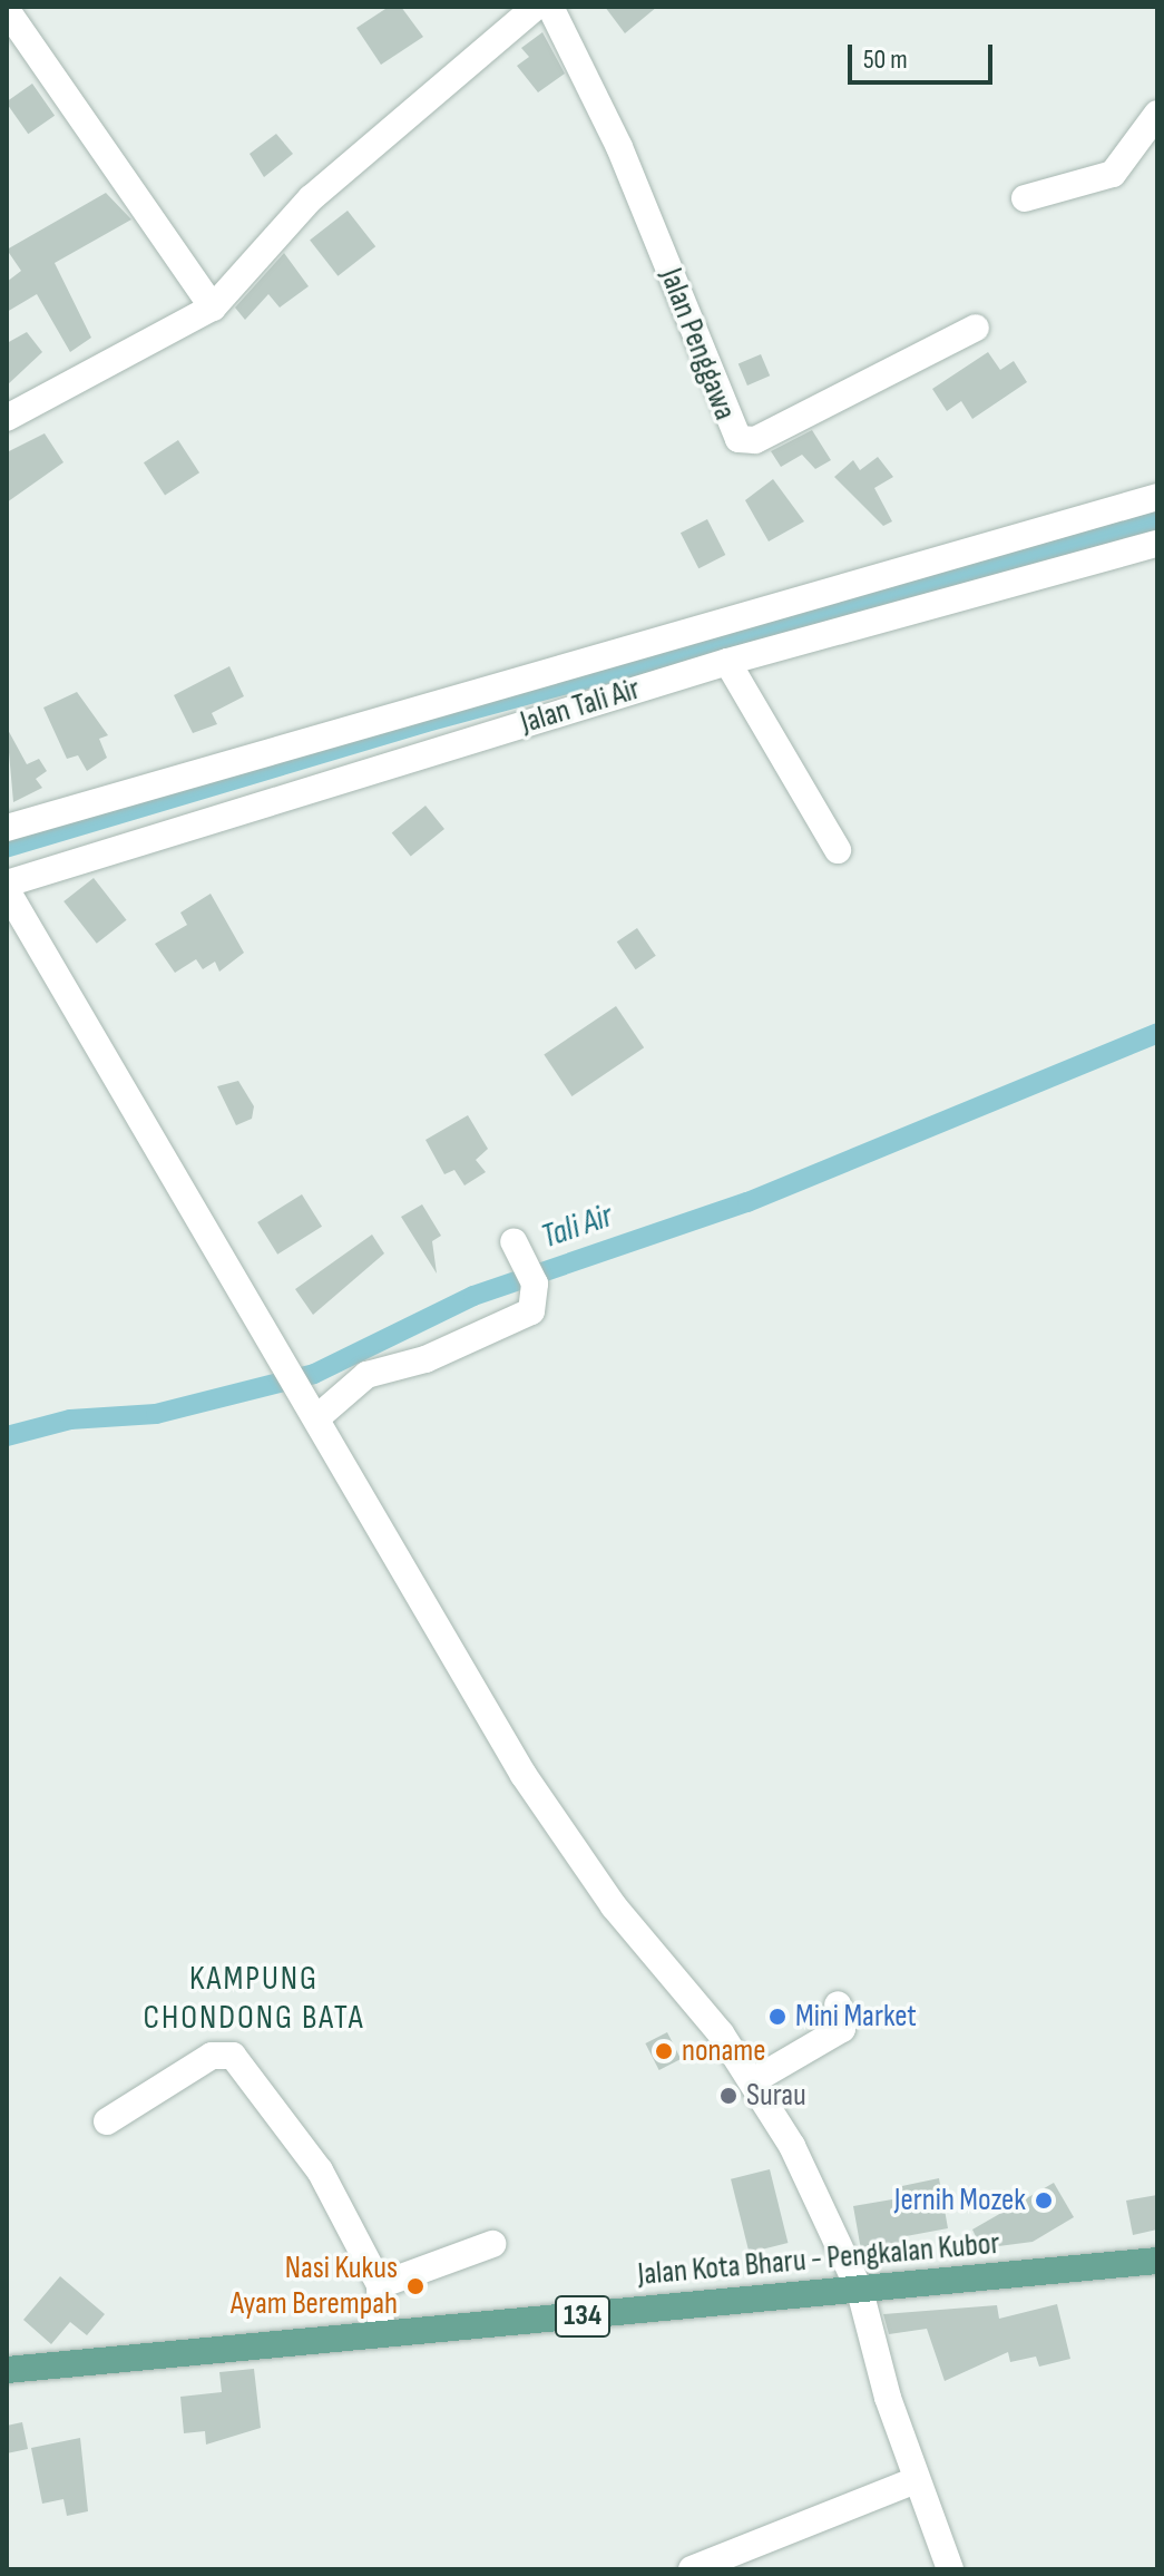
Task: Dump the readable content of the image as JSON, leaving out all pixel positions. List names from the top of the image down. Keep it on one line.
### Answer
{"streets":{"main road":["Jalan Kota Bharu - Pengkalan Kubor","134"],"street":["Jalan Penggawa","Jalan Tali Air"]},"districts":["KAMPUNG CHONDONG BATA"],"water":["Tali Air"],"places":["Mini Market","noname","Surau","Jernih Mozek","Nasi Kukus Ayam Berempah"],"scale_bar":"50 m"}
